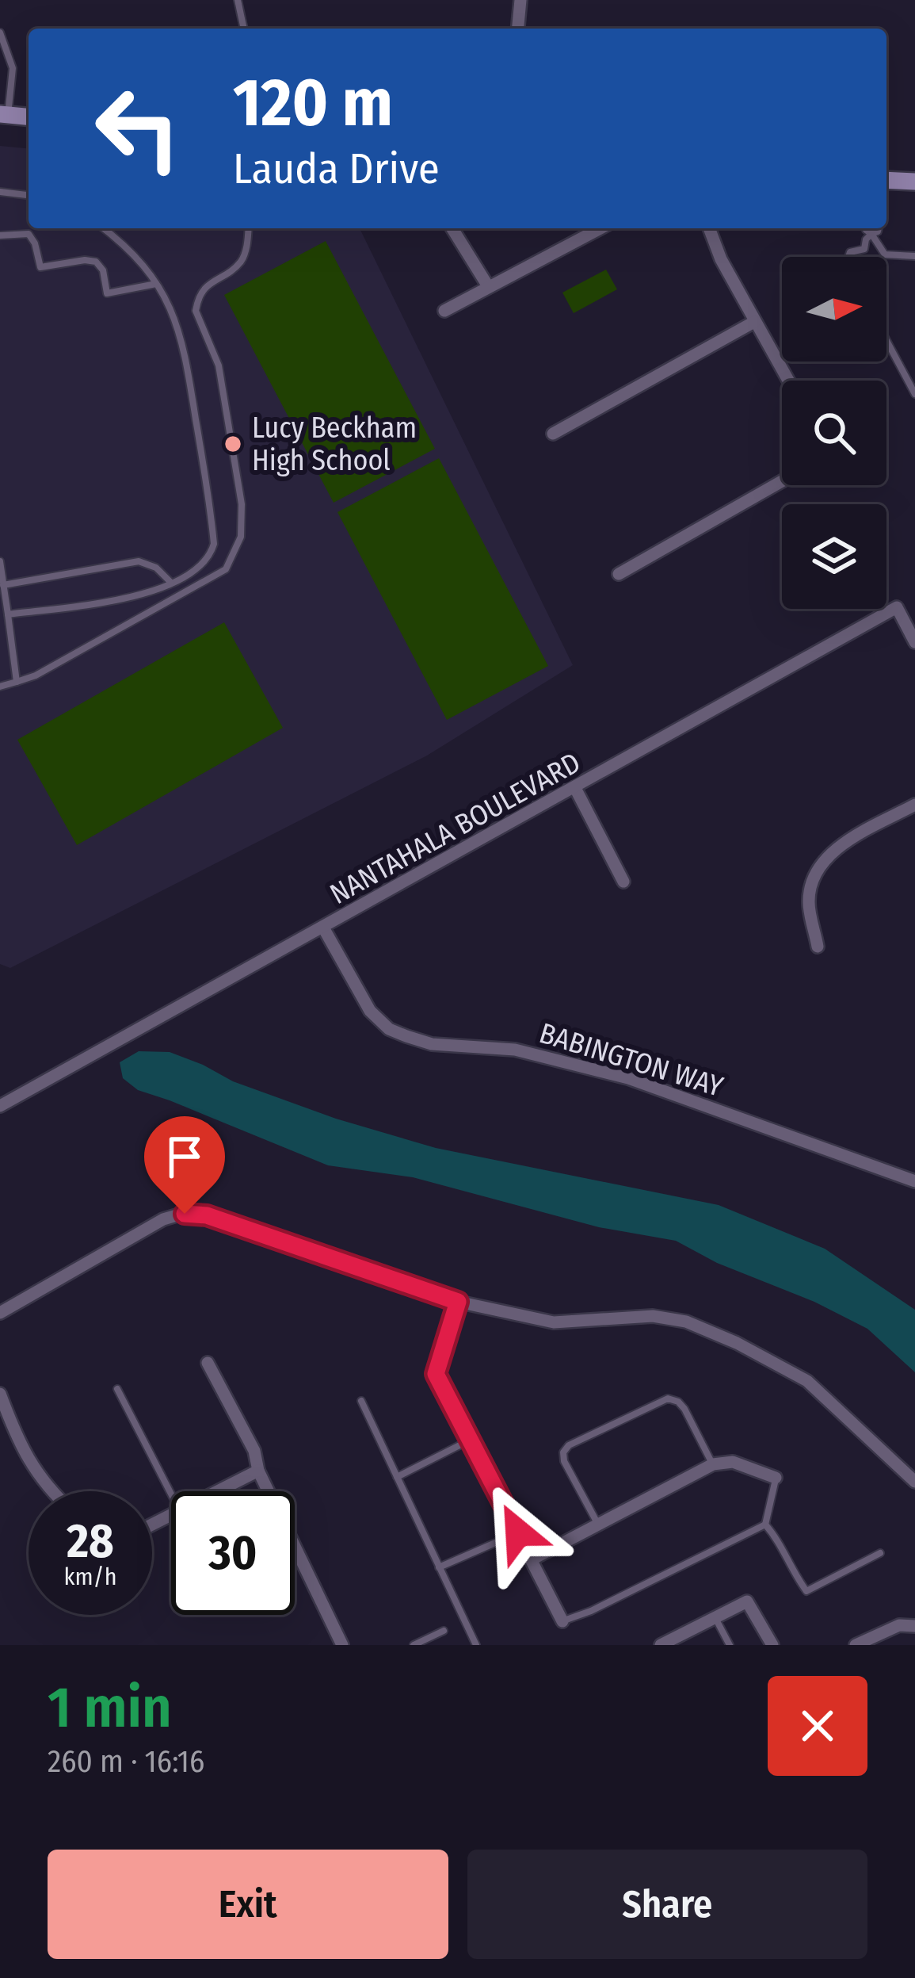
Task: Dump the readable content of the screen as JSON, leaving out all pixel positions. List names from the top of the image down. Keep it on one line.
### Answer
{"streets":{"street":["NANTAHALA BOULEVARD","BABINGTON WAY"]},"crossings":[["NANTAHALA BOULEVARD","BABINGTON WAY"]],"places":["Lucy Beckham High School"],"north":"right","page":{"turn":["120 m","Lauda Drive"],"speed":"28 km/h","limit":"30","heading":["1 min","260 m · 16:16"],"buttons":["Exit","Share"]}}
